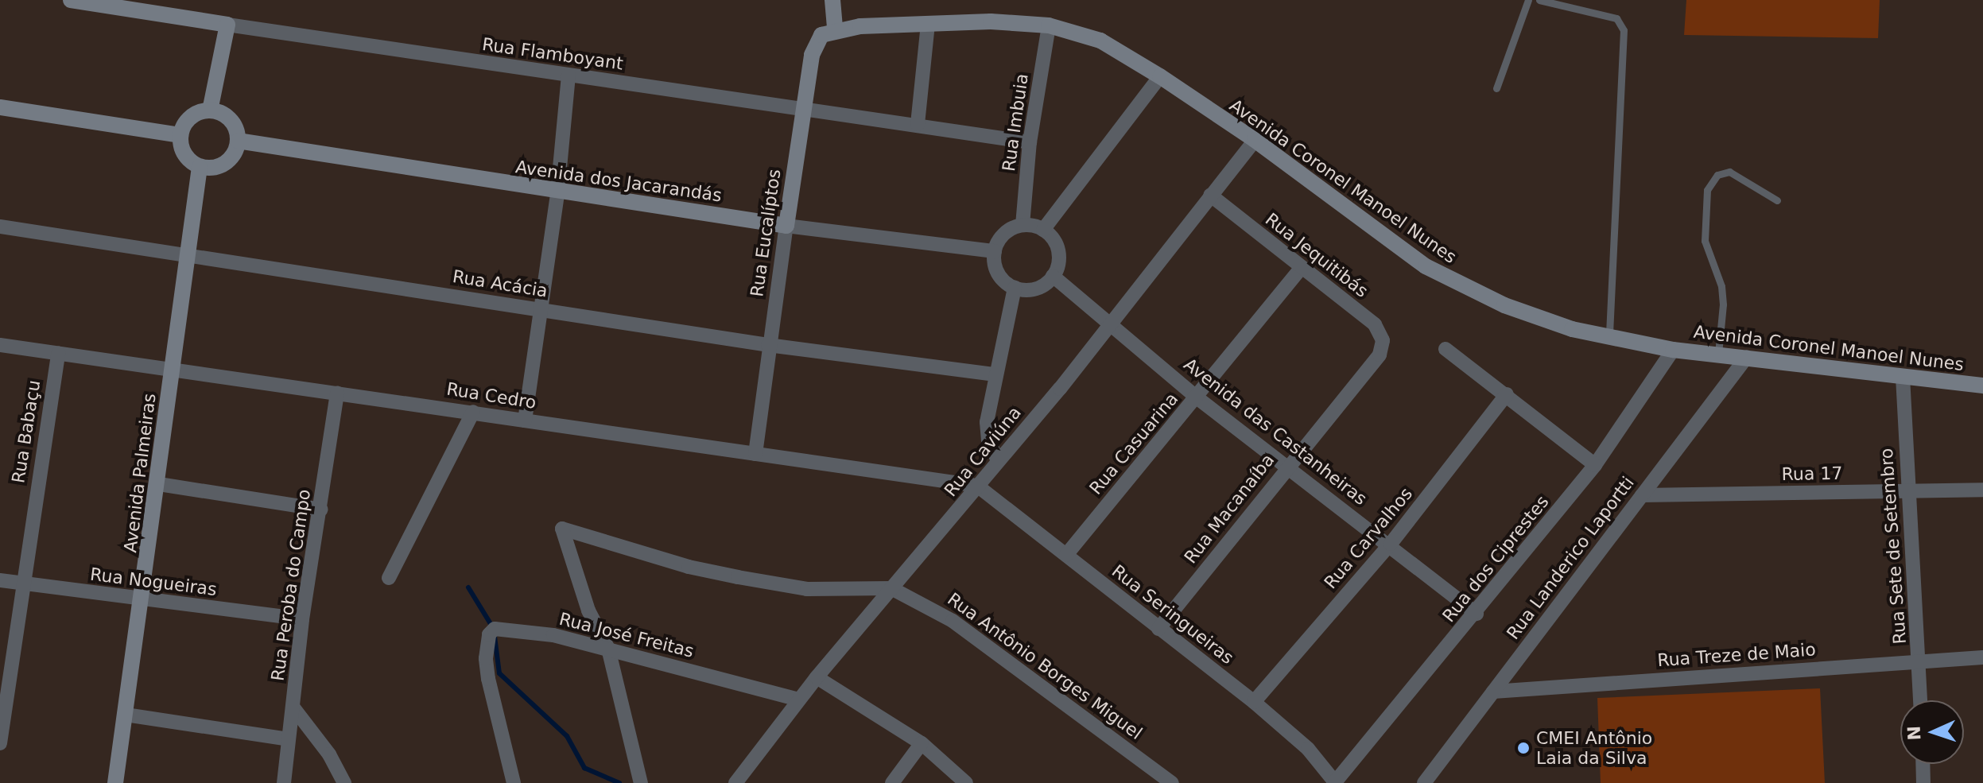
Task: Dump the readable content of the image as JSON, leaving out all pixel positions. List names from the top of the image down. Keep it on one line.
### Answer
{"streets":{"street":["Rua Flamboyant","Rua Imbuia","Avenida dos Jacarandás","Avenida Coronel Manoel Nunes","Rua Eucalíptos","Rua Jequitibás","Rua Acácia","Rua Cedro","Rua Babaçu","Avenida das Castanheiras","Rua Casuarina","Rua Caviúna","Avenida Palmeiras","Rua 17","Rua Macanaíba","Rua Carvalhos","Rua Sete de Setembro","Rua Landerico Laportti","Rua dos Ciprestes","Rua Nogueiras","Rua Peroba do Campo","Rua Seringueiras","Rua José Freitas","Rua Treze de Maio","Rua Antônio Borges Miguel"]},"crossings":[["Rua Flamboyant","Rua Imbuia"],["Rua Flamboyant","Rua Eucalíptos"],["Rua Imbuia","Avenida dos Jacarandás"],["Rua Imbuia","Avenida Coronel Manoel Nunes"],["Rua Imbuia","Avenida das Castanheiras"],["Avenida dos Jacarandás","Rua Eucalíptos"],["Avenida dos Jacarandás","Avenida das Castanheiras"],["Avenida dos Jacarandás","Avenida Palmeiras"],["Avenida Coronel Manoel Nunes","Rua Eucalíptos"],["Avenida Coronel Manoel Nunes","Rua Caviúna"],["Avenida Coronel Manoel Nunes","Rua Sete de Setembro"],["Avenida Coronel Manoel Nunes","Rua Landerico Laportti"],["Avenida Coronel Manoel Nunes","Rua dos Ciprestes"],["Rua Eucalíptos","Rua Acácia"],["Rua Eucalíptos","Rua Cedro"],["Rua Jequitibás","Rua Casuarina"],["Rua Jequitibás","Rua Caviúna"],["Rua Jequitibás","Rua Macanaíba"],["Rua Acácia","Avenida Palmeiras"],["Rua Cedro","Rua Babaçu"],["Rua Cedro","Rua Caviúna"],["Rua Cedro","Avenida Palmeiras"],["Rua Cedro","Rua Peroba do Campo"],["Rua Cedro","Rua Seringueiras"],["Rua Babaçu","Rua Nogueiras"],["Avenida das Castanheiras","Rua Casuarina"],["Avenida das Castanheiras","Rua Caviúna"],["Avenida das Castanheiras","Rua Macanaíba"],["Avenida das Castanheiras","Rua Carvalhos"],["Avenida das Castanheiras","Rua dos Ciprestes"],["Rua Casuarina","Rua Seringueiras"],["Rua Caviúna","Rua Seringueiras"],["Rua Caviúna","Rua José Freitas"],["Rua Caviúna","Rua Antônio Borges Miguel"],["Avenida Palmeiras","Rua Nogueiras"],["Rua 17","Rua Sete de Setembro"],["Rua 17","Rua Landerico Laportti"],["Rua Macanaíba","Rua Seringueiras"],["Rua Carvalhos","Rua Seringueiras"],["Rua Sete de Setembro","Rua Treze de Maio"],["Rua Landerico Laportti","Rua Treze de Maio"],["Rua dos Ciprestes","Rua Seringueiras"],["Rua Nogueiras","Rua Peroba do Campo"]],"places":["CMEI Antônio Laia da Silva"],"north":"left"}
